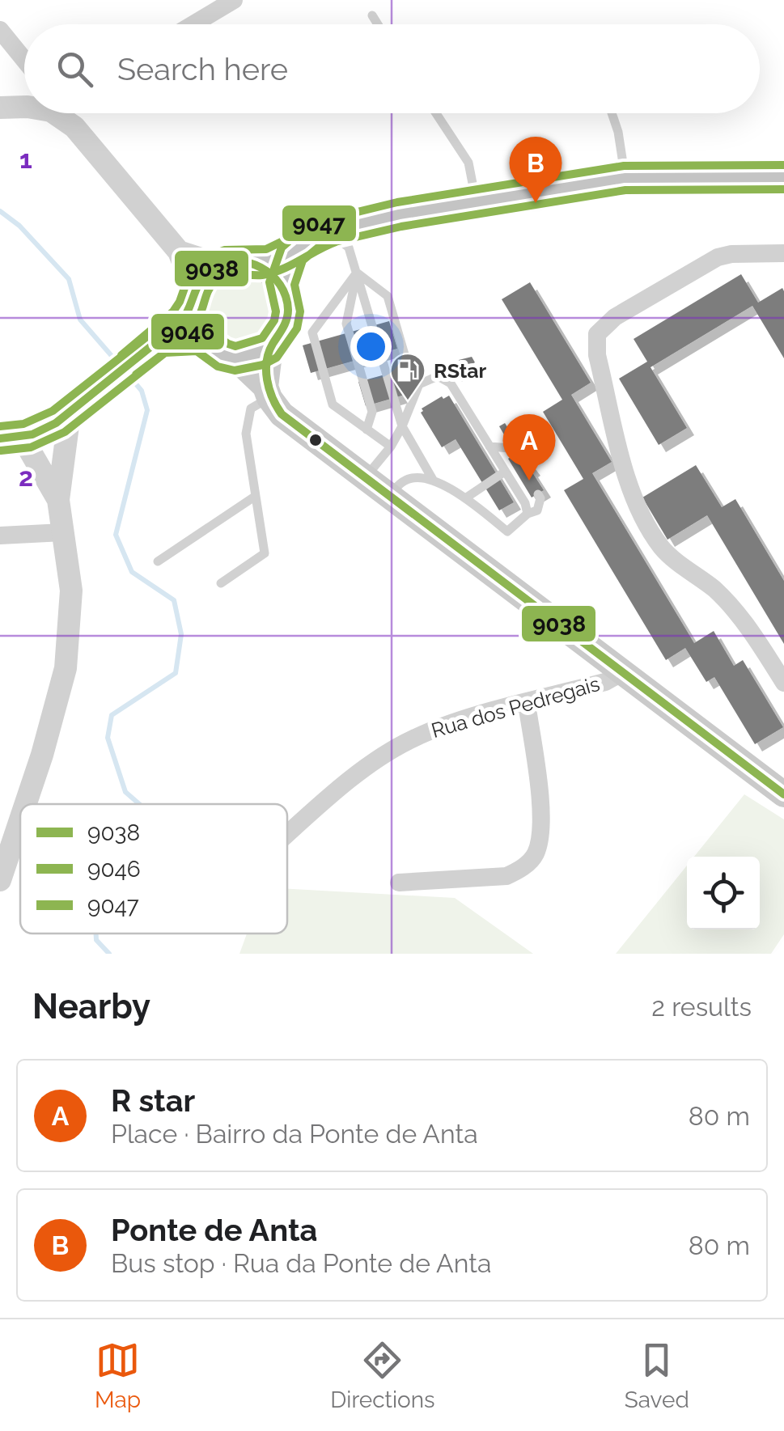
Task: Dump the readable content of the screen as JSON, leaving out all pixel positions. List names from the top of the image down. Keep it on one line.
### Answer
{"streets":{"street":["Rua dos Pedregais"]},"places":{"fuel station":["RStar"]},"lines":["transit line 9047","transit line 9046","transit line 9038"],"legend":["9038","9046","9047"],"page":{"search":"Search here","pins":["B","A"],"heading":["Nearby","2 results"],"list":[{"mark":"A","name":"R star","note":"Place · Bairro da Ponte de Anta","value":"80 m"},{"mark":"B","name":"Ponte de Anta","note":"Bus stop · Rua da Ponte de Anta","value":"80 m"}],"nav":["Map","Directions","Saved"]},"grid":{"rows":["1","2"]}}
